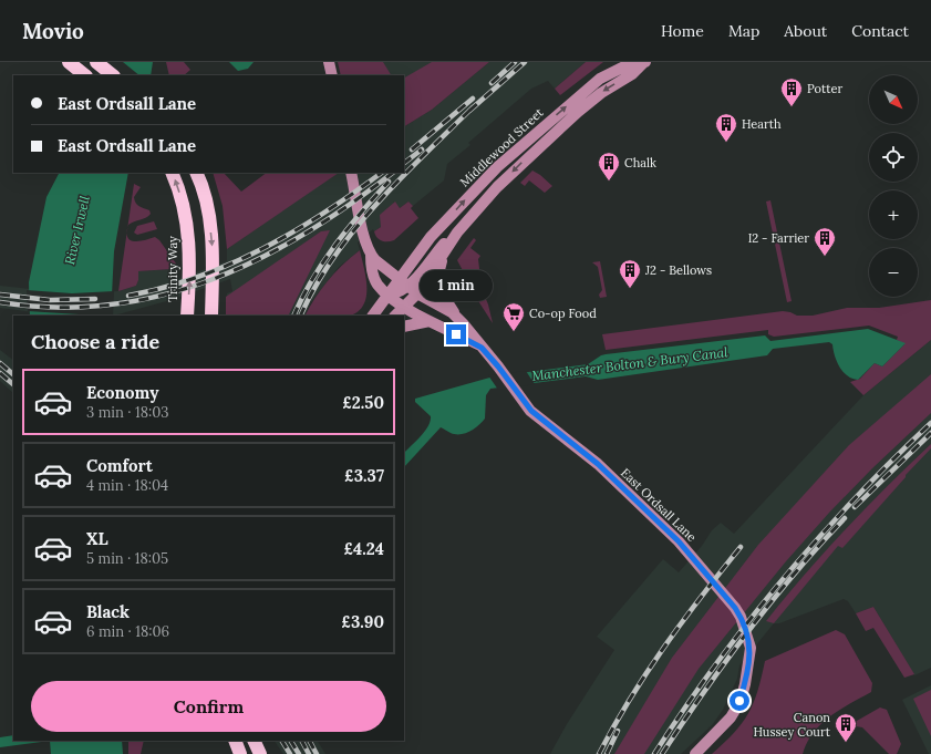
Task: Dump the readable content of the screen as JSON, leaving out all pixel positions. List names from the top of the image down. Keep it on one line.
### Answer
{"streets":{"highway":["Trinity Way"],"main road":["Middlewood Street","East Ordsall Lane"]},"crossings":[["Middlewood Street","East Ordsall Lane"]],"water":["River Irwell","Manchester Bolton & Bury Canal"],"places":{"building":["Potter","Hearth","Chalk","I2 - Farrier","J2 - Bellows","Canon Hussey Court"],"supermarket":["Co-op Food"]},"north":"bottom right","page":{"header":"Movio","nav":["Home","Map","About","Contact"],"map_buttons":["+","−"],"banner":["East Ordsall Lane","East Ordsall Lane"],"bubble":"1 min","heading":"Choose a ride","list":[{"name":"Economy","note":"3 min · 18:03","value":"£2.50"},{"name":"Comfort","note":"4 min · 18:04","value":"£3.37"},{"name":"XL","note":"5 min · 18:05","value":"£4.24"},{"name":"Black","note":"6 min · 18:06","value":"£3.90"}],"buttons":"Confirm"}}
